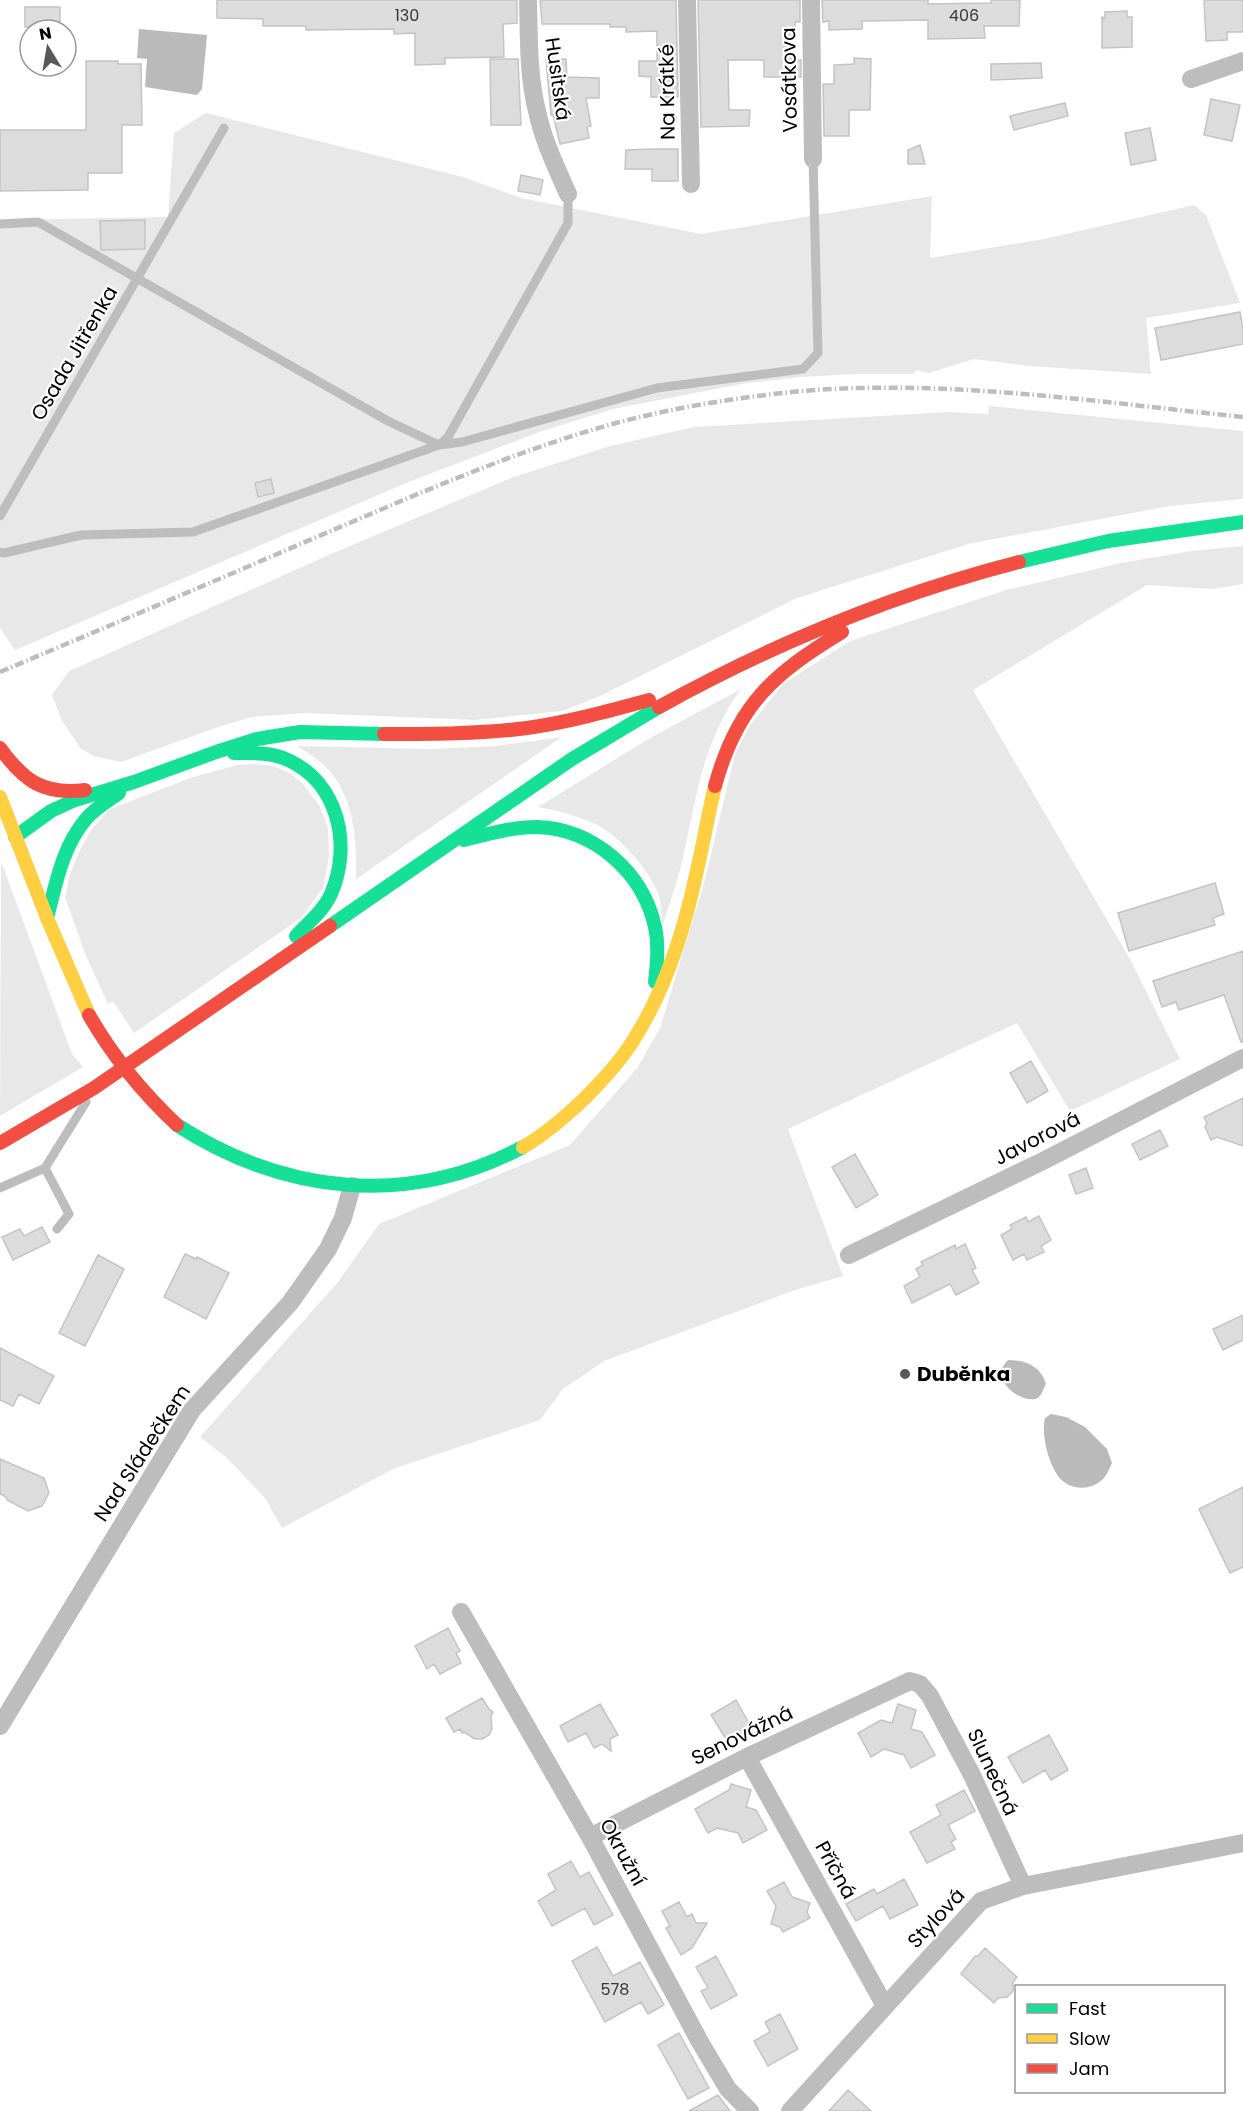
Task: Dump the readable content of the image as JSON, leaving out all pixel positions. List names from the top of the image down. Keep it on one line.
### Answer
{"streets":{"street":["Husitská","Vosátkova","Na Krátké","Javorová","Nad Sládečkem","Senovážná","Slunečná","Okružní","Příčná","Stylová"],"lane":["Osada Jitřenka"]},"crossings":[["Senovážná","Slunečná"],["Senovážná","Okružní"],["Senovážná","Příčná"],["Slunečná","Stylová"],["Příčná","Stylová"]],"places":["Duběnka"],"house_numbers":["130","406","578"],"legend":["Fast","Slow","Jam"],"north":"top"}
